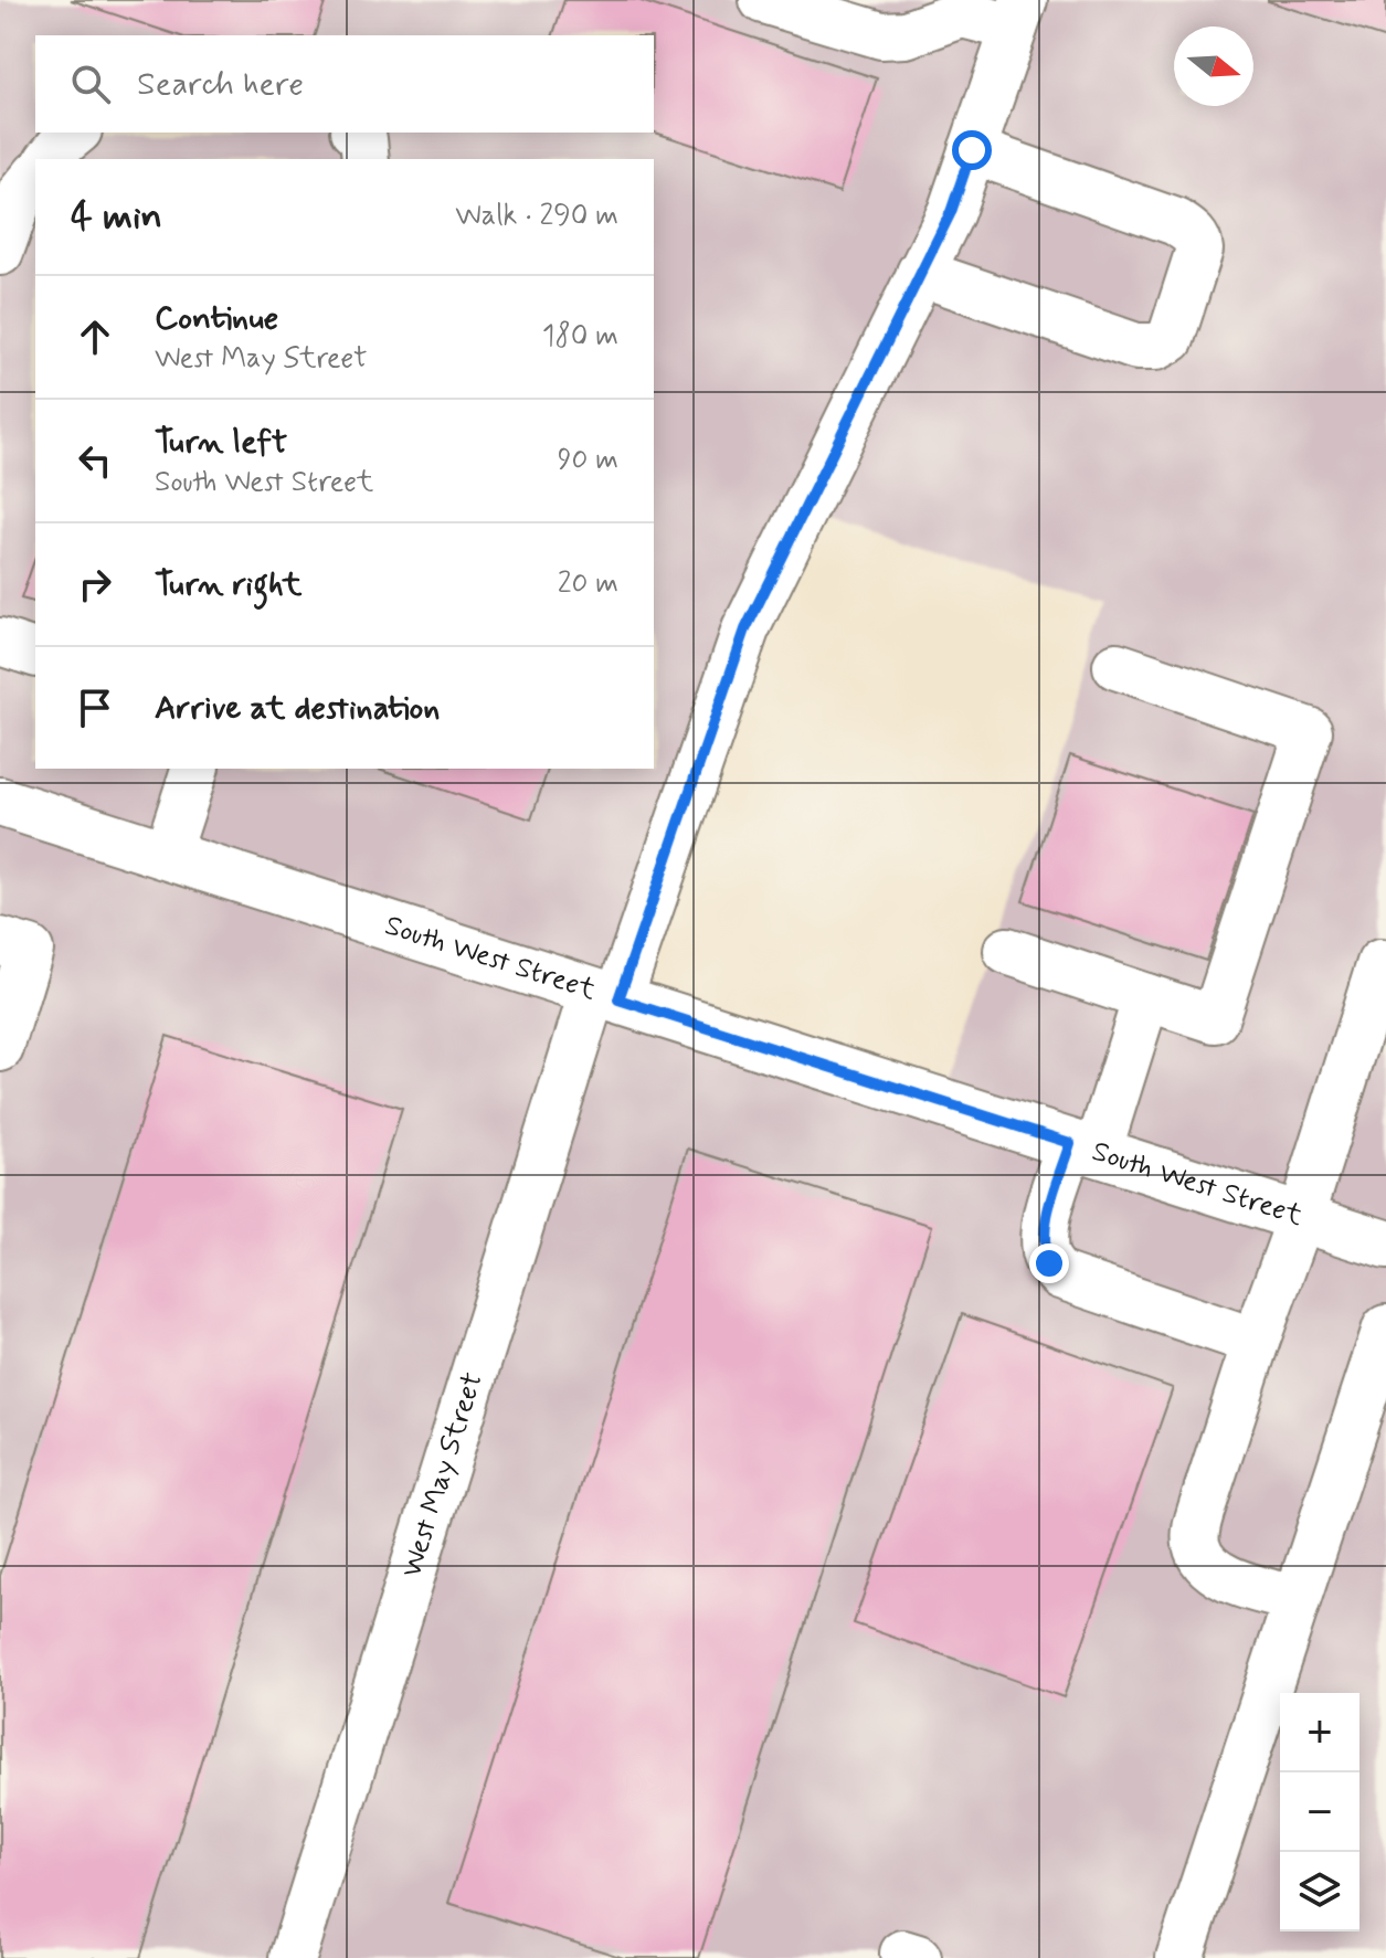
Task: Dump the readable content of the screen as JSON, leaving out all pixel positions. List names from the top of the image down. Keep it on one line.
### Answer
{"streets":{"main road":["South West Street"],"street":["West May Street"]},"crossings":[["South West Street","West May Street"]],"north":"right","page":{"search":"Search here","heading":["4 min","Walk · 290 m"],"list":[["Continue","West May Street","180 m"],["Turn left","South West Street","90 m"],["Turn right","20 m"],"Arrive at destination"],"map_buttons":["+","−"]}}
